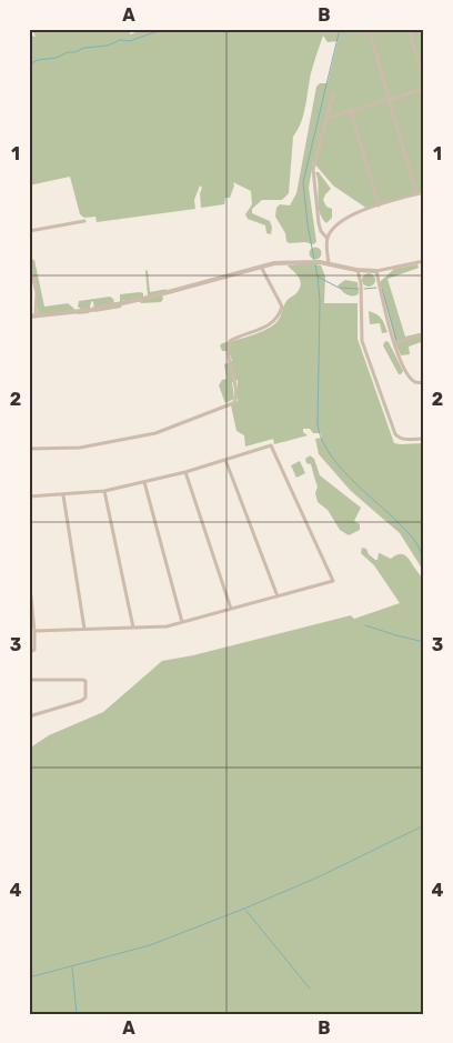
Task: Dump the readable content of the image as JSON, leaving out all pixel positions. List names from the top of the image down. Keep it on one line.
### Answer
{"grid":{"columns":["A","B"],"rows":["1","2","3","4"]}}
